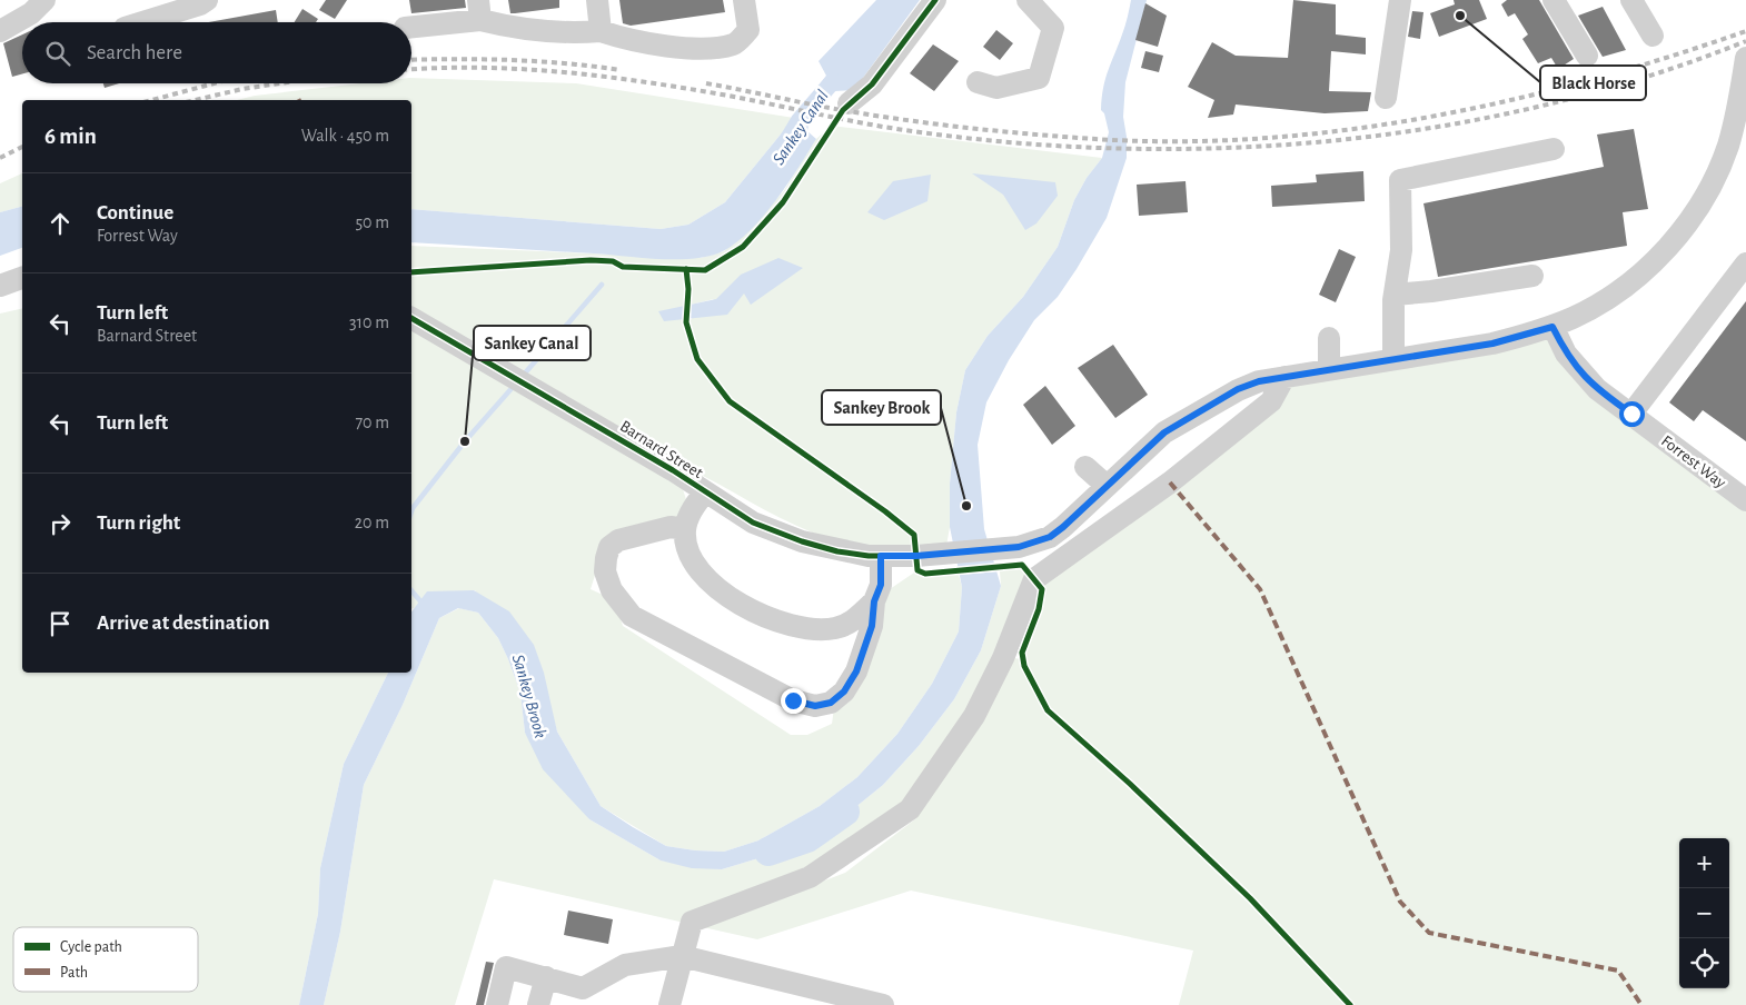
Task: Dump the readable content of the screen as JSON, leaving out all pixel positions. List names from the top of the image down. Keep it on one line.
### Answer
{"streets":{"street":["Barnard Street","Forrest Way"]},"crossings":[["Barnard Street","Forrest Way"]],"water":["Sankey Canal","Sankey Brook"],"places":["Black Horse","Sankey Canal","Sankey Brook"],"legend":["Cycle path","Path"],"page":{"search":"Search here","heading":["6 min","Walk · 450 m"],"list":[["Continue","Forrest Way","50 m"],["Turn left","Barnard Street","310 m"],["Turn left","70 m"],["Turn right","20 m"],"Arrive at destination"],"map_buttons":["+","−"]}}
